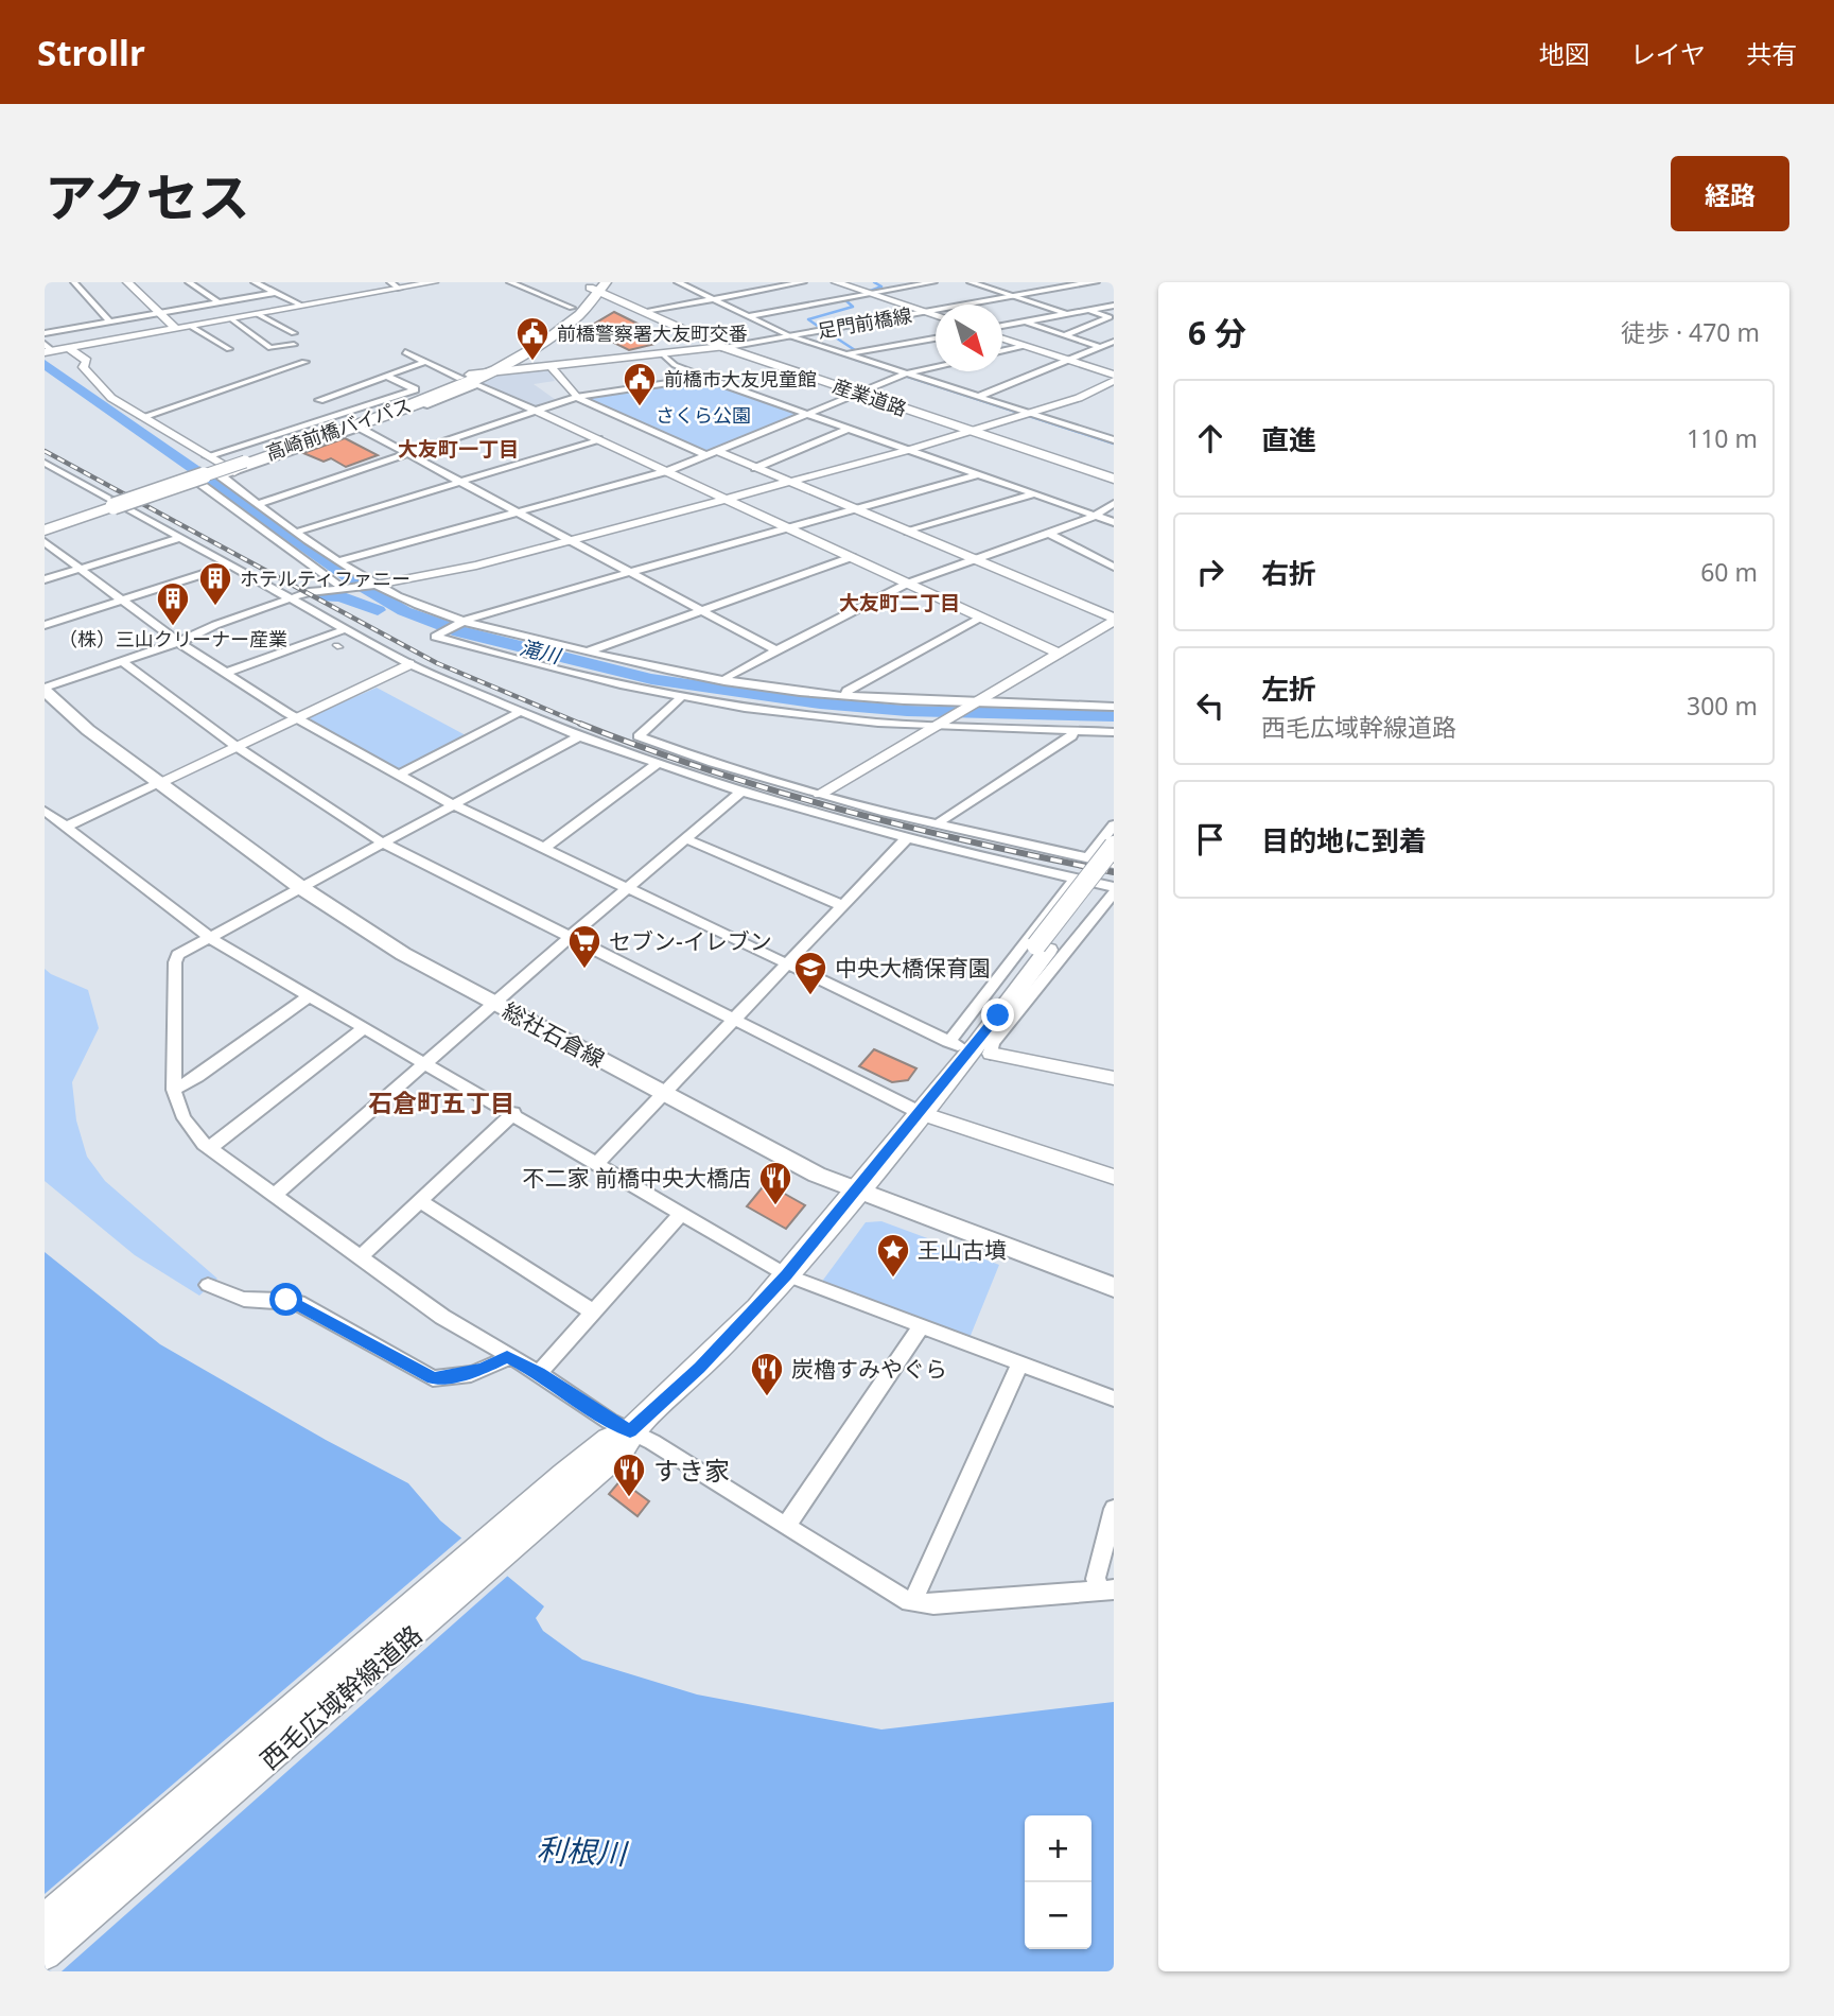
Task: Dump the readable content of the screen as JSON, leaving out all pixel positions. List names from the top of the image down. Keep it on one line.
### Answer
{"streets":{"highway":["高崎前橋バイパス"],"main road":["足門前橋線","産業道路","総社石倉線","西毛広域幹線道路"]},"crossings":[["足門前橋線","産業道路"],["産業道路","高崎前橋バイパス"],["総社石倉線","西毛広域幹線道路"]],"districts":["大友町一丁目","大友町二丁目","石倉町五丁目"],"water":["滝川","利根川"],"parks":["さくら公園"],"places":{"public building":["前橋警察署大友町交番","前橋市大友児童館"],"building":["ホテルティファニー","（株）三山クリーナー産業"],"supermarket":["セブン-イレブン"],"school or university":["中央大橋保育園"],"restaurant":["不二家 前橋中央大橋店","炭櫓すみやぐら","すき家"],"place":["王山古墳"]},"north":"bottom right","page":{"header":"Strollr","nav":["地図","レイヤ","共有"],"title":"アクセス","buttons":"経路","heading":["6 分","徒歩 · 470 m"],"list":[["直進","110 m"],["右折","60 m"],["左折","西毛広域幹線道路","300 m"],"目的地に到着"],"map_buttons":["+","−"]}}
